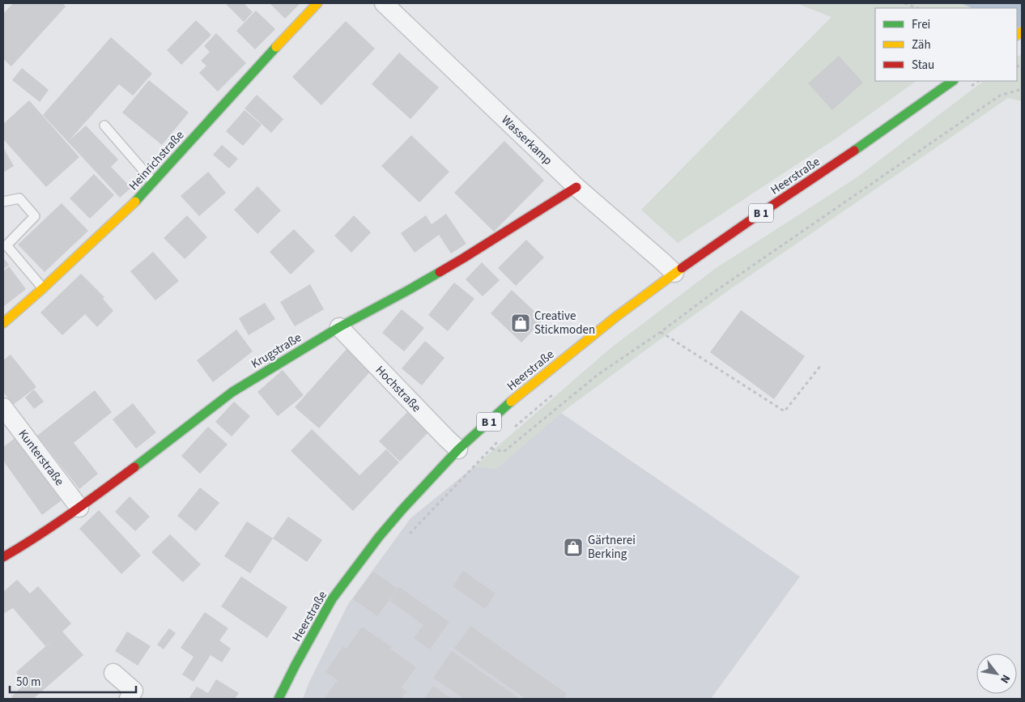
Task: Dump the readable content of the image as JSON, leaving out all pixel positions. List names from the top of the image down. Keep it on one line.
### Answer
{"streets":{"street":["Wasserkamp","Heinrichstraße","Heerstraße","B 1","Krugstraße","Hochstraße","Kunterstraße"]},"crossings":[["Wasserkamp","Heerstraße"],["Wasserkamp","Krugstraße"],["Heerstraße","Hochstraße"],["Krugstraße","Hochstraße"],["Krugstraße","Kunterstraße"]],"places":{"shop":["Creative Stickmoden","Gärtnerei Berking"]},"legend":["Frei","Zäh","Stau"],"scale_bar":"50 m","north":"bottom right"}
